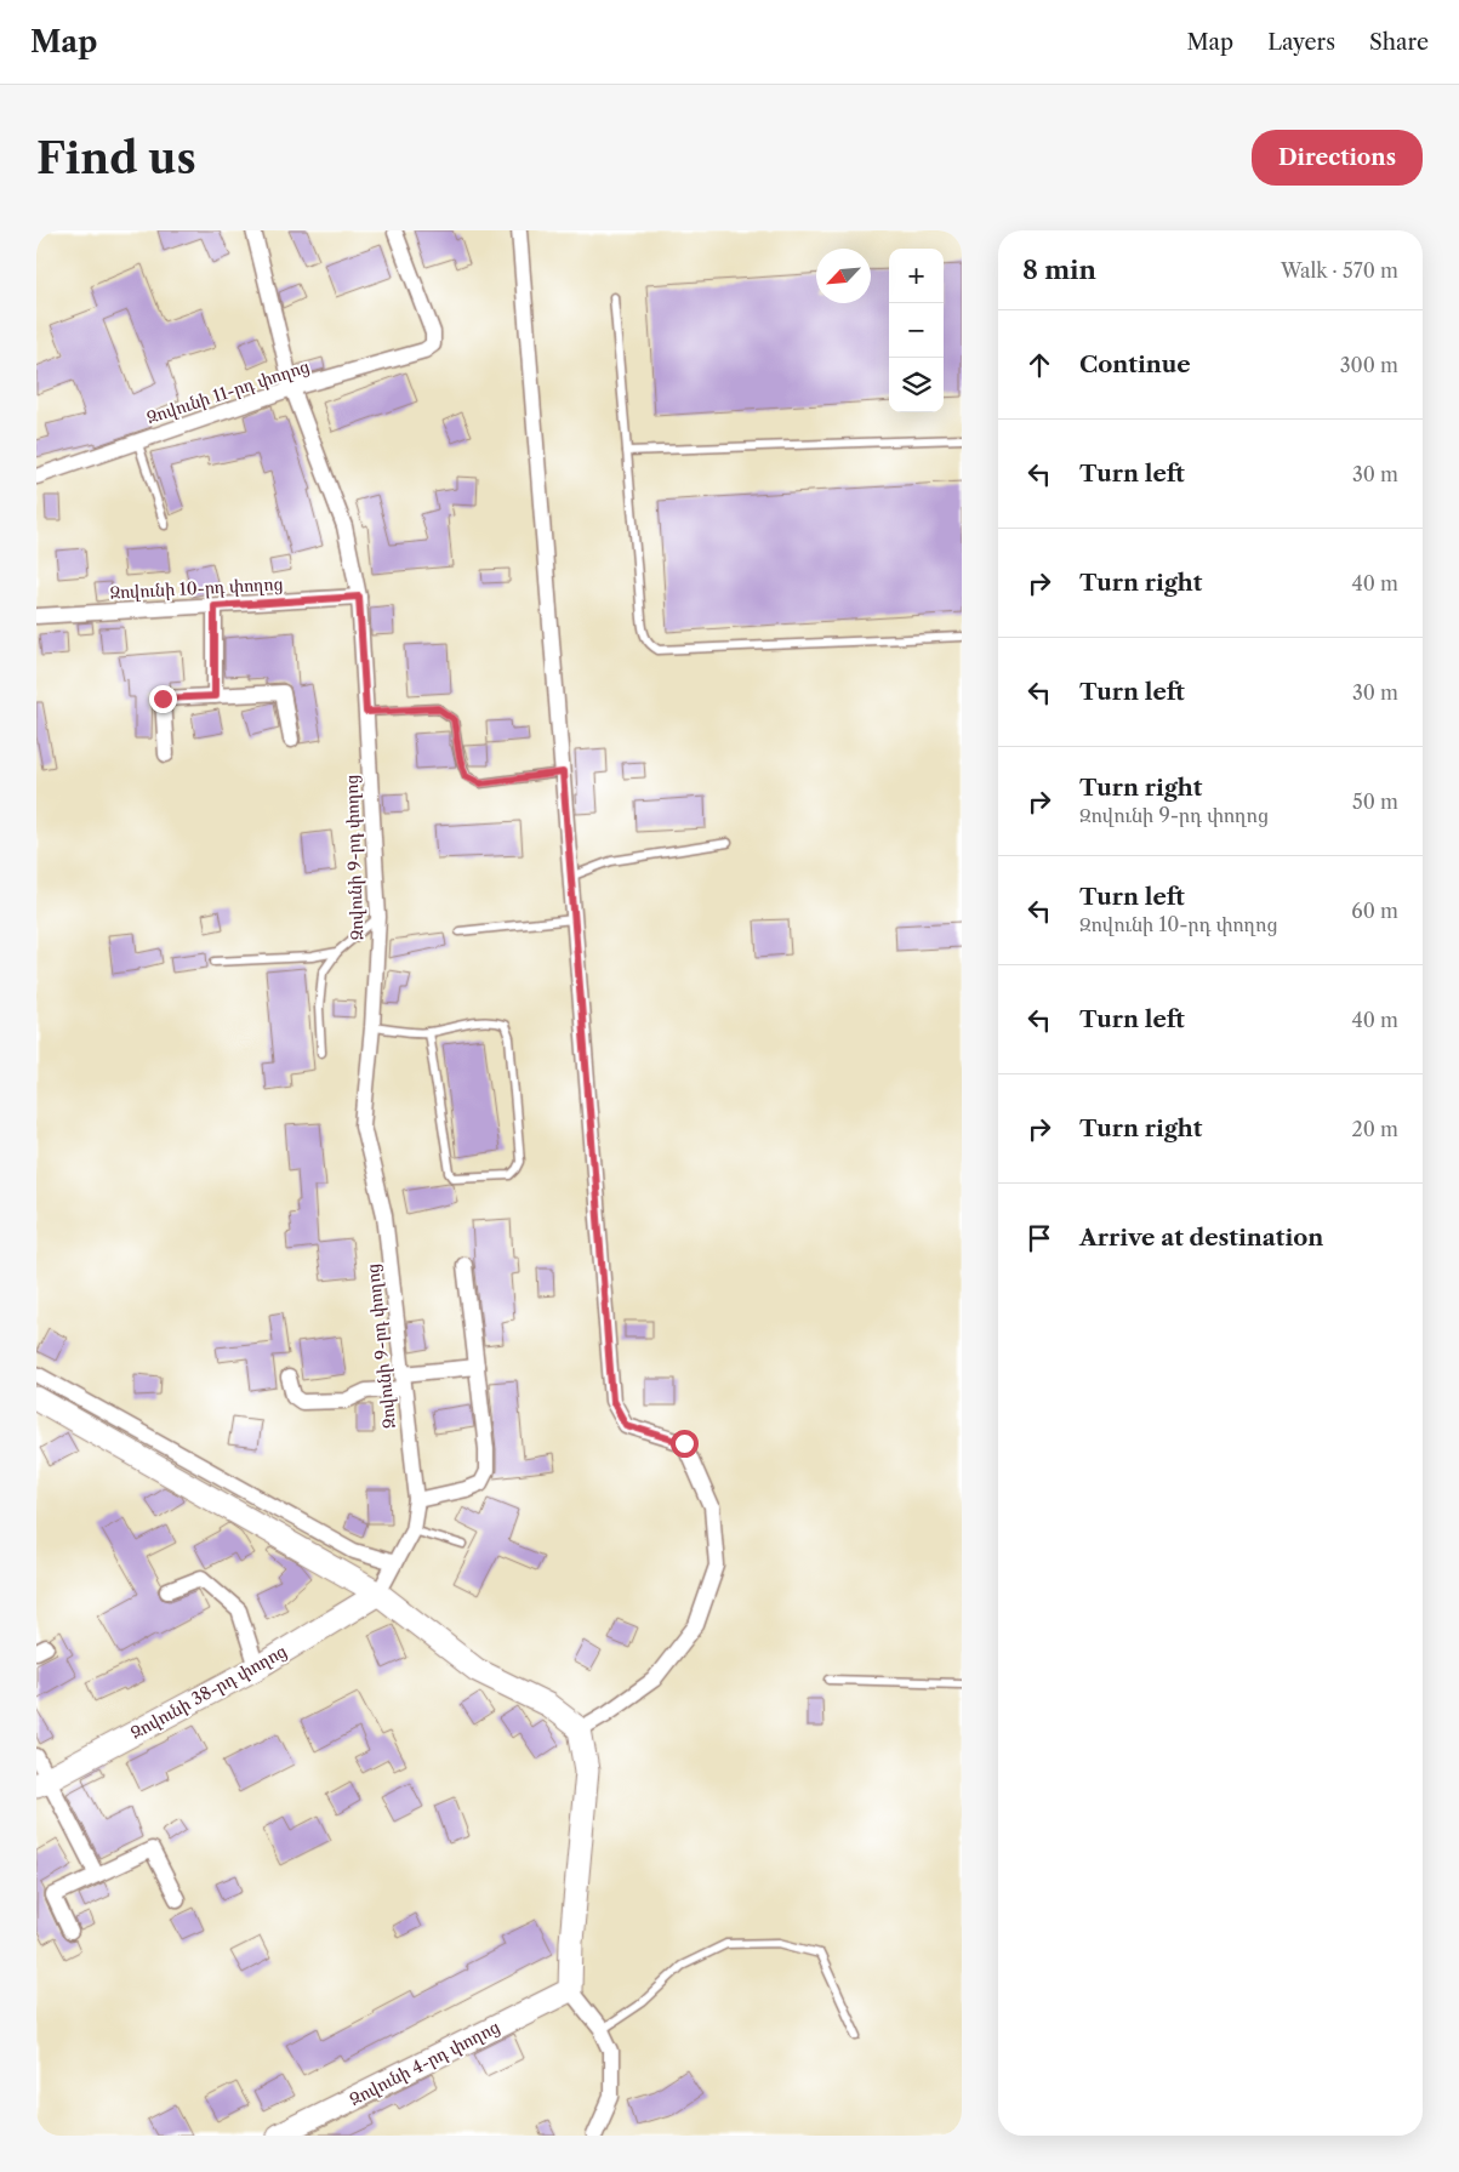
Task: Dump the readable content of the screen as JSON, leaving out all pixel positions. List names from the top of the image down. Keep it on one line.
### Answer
{"streets":{"street":["Զովունի 11-րդ փողոց","Զովունի 10-րդ փողոց","Զովունի 9-րդ փողոց","Զովունի 38-րդ փողոց","Զովունի 4-րդ փողոց"]},"crossings":[["Զովունի 11-րդ փողոց","Զովունի 9-րդ փողոց"],["Զովունի 10-րդ փողոց","Զովունի 9-րդ փողոց"],["Զովունի 9-րդ փողոց","Զովունի 38-րդ փողոց"]],"north":"bottom left","page":{"header":"Map","nav":["Map","Layers","Share"],"buttons":"Directions","title":"Find us","heading":["8 min","Walk · 570 m"],"map_buttons":["+","−"],"list":[["Continue","300 m"],["Turn left","30 m"],["Turn right","40 m"],["Turn left","30 m"],["Turn right","Զովունի 9-րդ փողոց","50 m"],["Turn left","Զովունի 10-րդ փողոց","60 m"],["Turn left","40 m"],["Turn right","20 m"],"Arrive at destination"]}}
